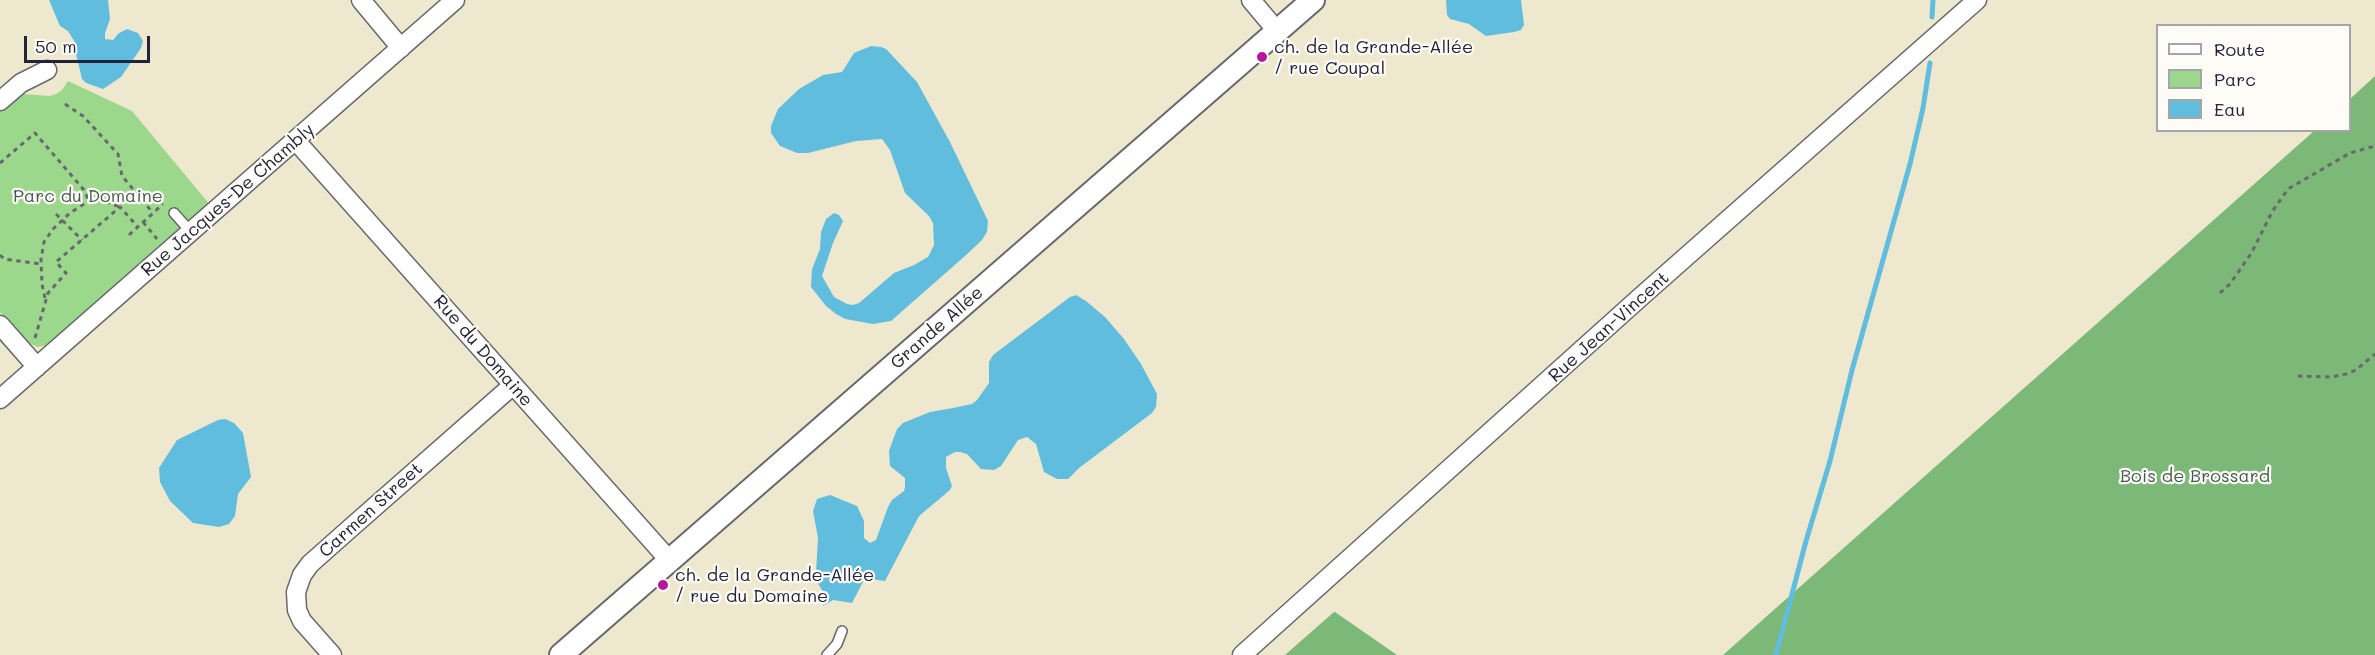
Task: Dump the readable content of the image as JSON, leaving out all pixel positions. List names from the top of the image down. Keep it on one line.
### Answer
{"streets":{"street":["Rue Jacques-De Chambly","Rue Jean-Vincent","Grande Allée","Rue du Domaine","Carmen Street"]},"crossings":[["Rue Jacques-De Chambly","Rue du Domaine"],["Grande Allée","Rue du Domaine"],["Rue du Domaine","Carmen Street"]],"parks":["Parc du Domaine","Bois de Brossard"],"places":["ch. de la Grande-Allée / rue Coupal","ch. de la Grande-Allée / rue du Domaine"],"legend":["Route","Parc","Eau"],"scale_bar":"50 m"}
